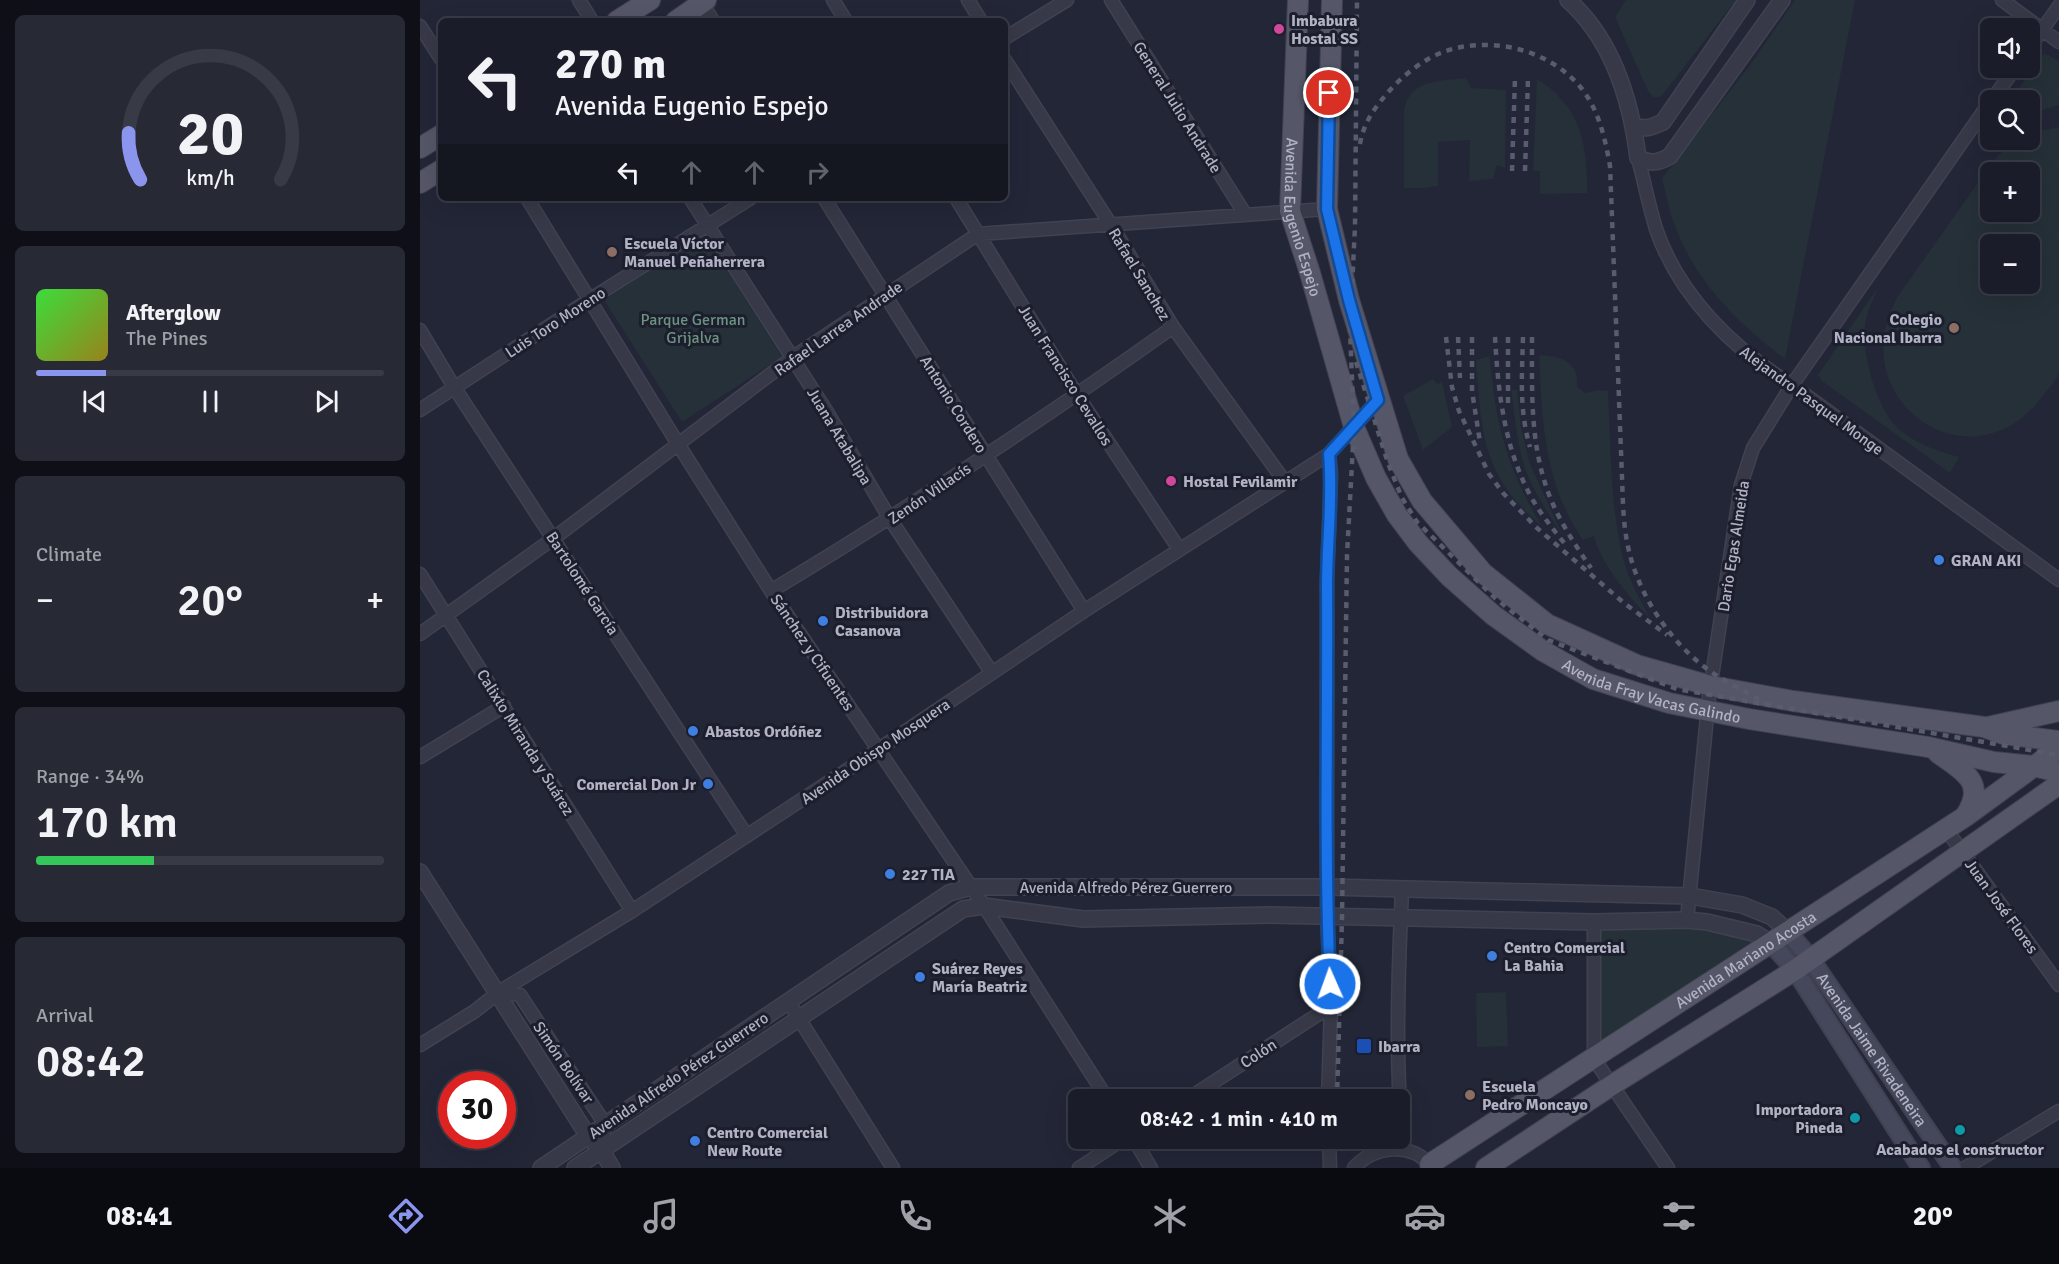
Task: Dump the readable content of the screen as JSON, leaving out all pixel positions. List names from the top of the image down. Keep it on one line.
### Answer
{"streets":{"main road":["Avenida Eugenio Espejo","Avenida Fray Vacas Galindo","Avenida Mariano Acosta","Avenida Jaime Rivadeneira"],"street":["General Julio Andrade","Rafael Sanchez","Luis Toro Moreno","Rafael Larrea Andrade","Juan Francisco Cevallos","Alejandro Pasquel Monge","Antonio Cordero","Juana Atabalipa","Zenón Villacís","Dario Egas Almeida","Bartolomé García","Sánchez y Cifuentes","Calixto Miranda y Suárez","Avenida Obispo Mosquera","Avenida Alfredo Pérez Guerrero","Juan José Flores","Colón","Simón Bolívar"]},"crossings":[["General Julio Andrade","Rafael Larrea Andrade"],["Avenida Eugenio Espejo","Rafael Larrea Andrade"],["Avenida Eugenio Espejo","Avenida Fray Vacas Galindo"],["Rafael Sanchez","Rafael Larrea Andrade"],["Rafael Sanchez","Zenón Villacís"],["Rafael Sanchez","Avenida Obispo Mosquera"],["Luis Toro Moreno","Juana Atabalipa"],["Luis Toro Moreno","Bartolomé García"],["Luis Toro Moreno","Sánchez y Cifuentes"],["Rafael Larrea Andrade","Juan Francisco Cevallos"],["Rafael Larrea Andrade","Antonio Cordero"],["Rafael Larrea Andrade","Juana Atabalipa"],["Rafael Larrea Andrade","Bartolomé García"],["Rafael Larrea Andrade","Sánchez y Cifuentes"],["Rafael Larrea Andrade","Calixto Miranda y Suárez"],["Juan Francisco Cevallos","Zenón Villacís"],["Juan Francisco Cevallos","Avenida Obispo Mosquera"],["Alejandro Pasquel Monge","Dario Egas Almeida"],["Antonio Cordero","Zenón Villacís"],["Antonio Cordero","Avenida Obispo Mosquera"],["Juana Atabalipa","Zenón Villacís"],["Juana Atabalipa","Avenida Obispo Mosquera"],["Zenón Villacís","Sánchez y Cifuentes"],["Dario Egas Almeida","Avenida Fray Vacas Galindo"],["Dario Egas Almeida","Avenida Alfredo Pérez Guerrero"],["Bartolomé García","Avenida Obispo Mosquera"],["Sánchez y Cifuentes","Avenida Obispo Mosquera"],["Sánchez y Cifuentes","Avenida Alfredo Pérez Guerrero"],["Avenida Fray Vacas Galindo","Avenida Mariano Acosta"],["Calixto Miranda y Suárez","Avenida Obispo Mosquera"],["Avenida Obispo Mosquera","Simón Bolívar"],["Avenida Alfredo Pérez Guerrero","Avenida Mariano Acosta"],["Avenida Alfredo Pérez Guerrero","Avenida Jaime Rivadeneira"],["Avenida Alfredo Pérez Guerrero","Simón Bolívar"],["Juan José Flores","Avenida Mariano Acosta"],["Avenida Mariano Acosta","Avenida Jaime Rivadeneira"]],"parks":["Parque German Grijalva"],"places":{"other":["Imbabura Hostal SS","Escuela Víctor Manuel Peñaherrera","Colegio Nacional Ibarra","Hostal Fevilamir","GRAN AKI","Distribuidora Casanova","Abastos Ordóñez","Comercial Don Jr","227 TIA","Centro Comercial La Bahia","Suárez Reyes María Beatriz","Escuela Pedro Moncayo","Importadora Pineda","Acabados el constructor","Centro Comercial New Route"],"transit":["Ibarra"]},"page":{"map_buttons":["+","−"],"turn":["270 m","Avenida Eugenio Espejo"],"song":["Afterglow","The Pines"],"tile":["Climate",["Range · 34%","170 km"],["Arrival","08:42"]],"heat":["−","20°","+"],"limit":"30","trip":"08:42 · 1 min · 410 m","tabs":["08:41","20°"],"gauge":["20","km/h"]}}
